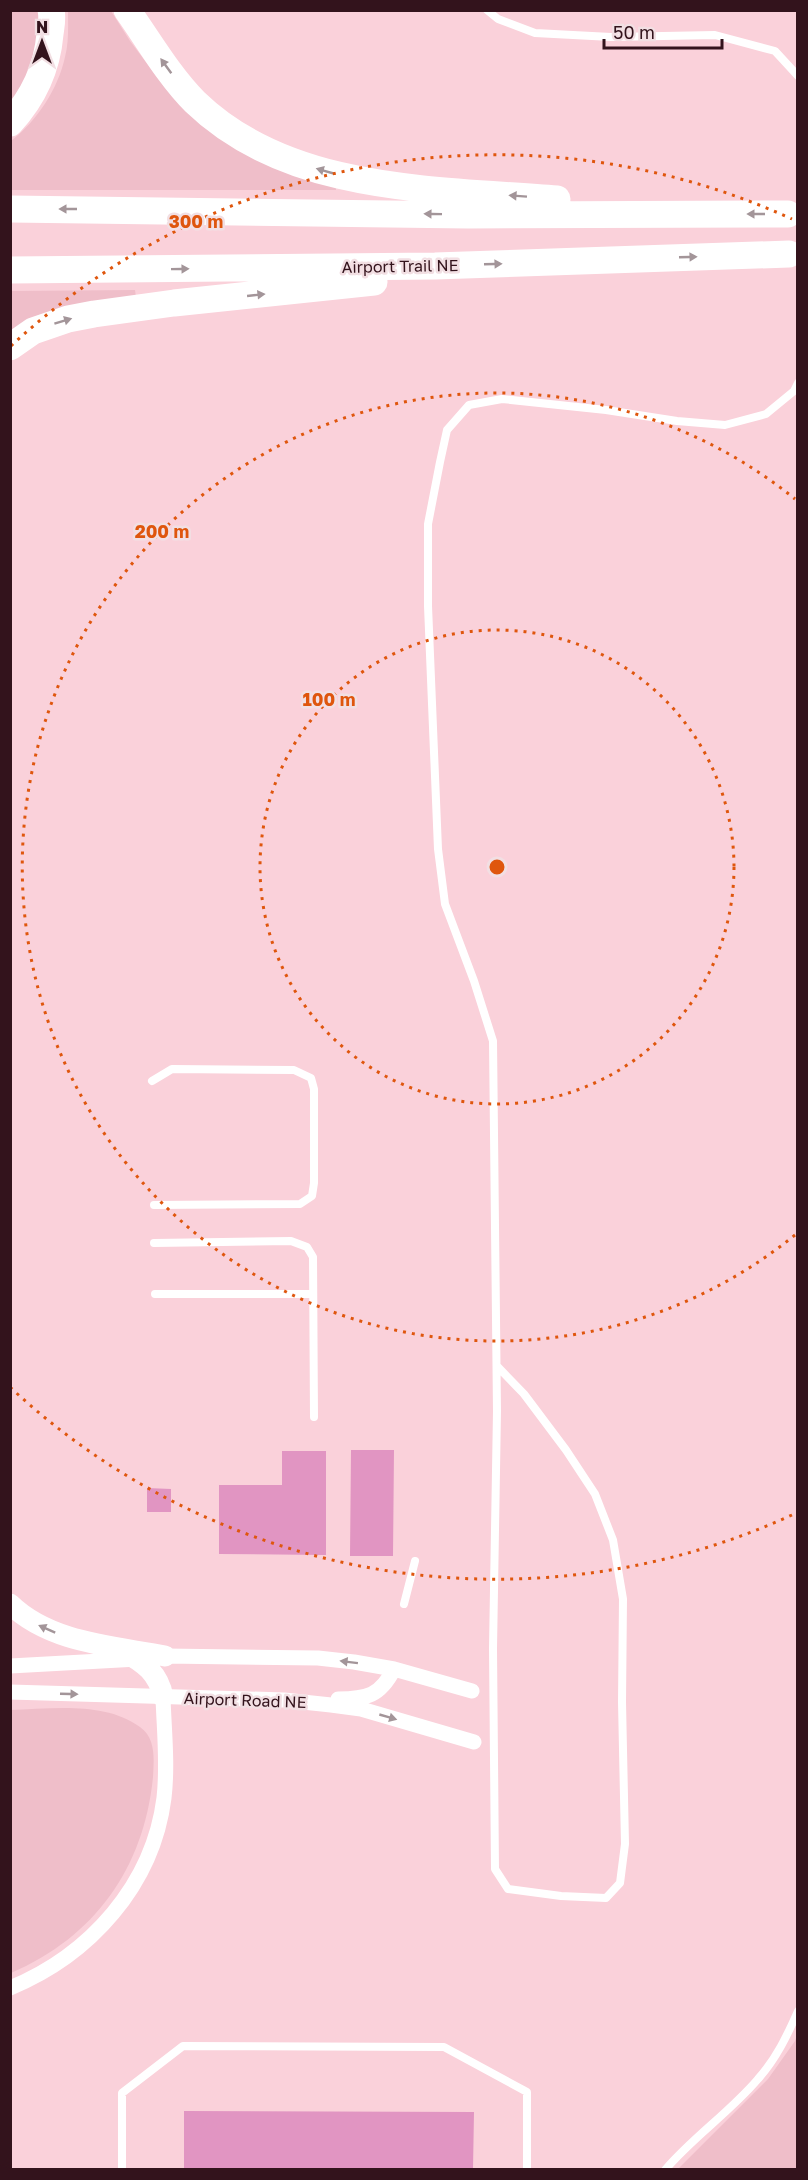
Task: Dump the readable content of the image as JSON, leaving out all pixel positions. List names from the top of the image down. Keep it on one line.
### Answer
{"streets":{"highway":["Airport Trail NE"],"street":["Airport Road NE"]},"scale_bar":"50 m","north":"top","rings":["300 m","200 m","100 m"]}
